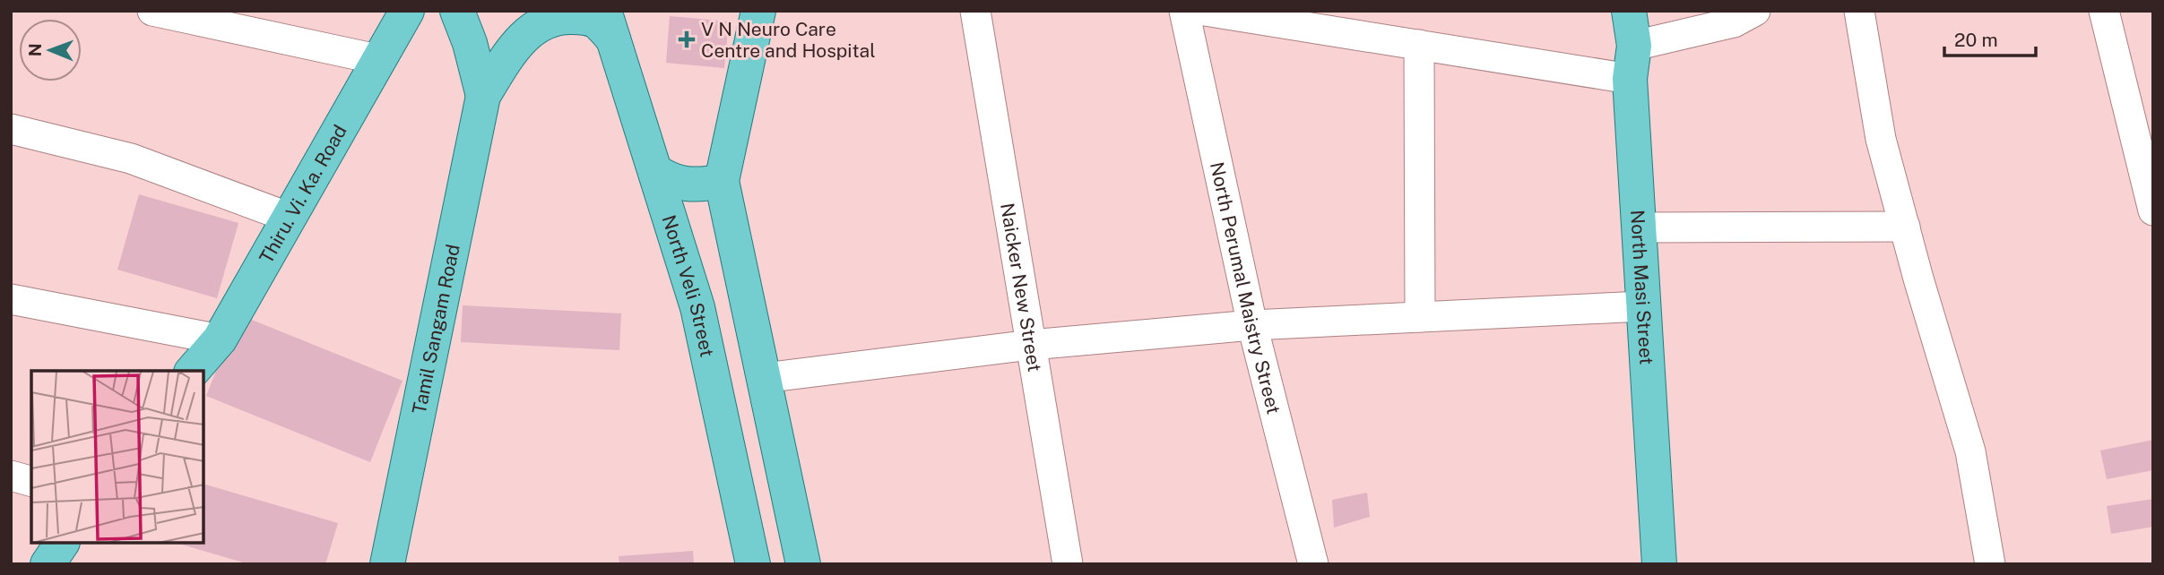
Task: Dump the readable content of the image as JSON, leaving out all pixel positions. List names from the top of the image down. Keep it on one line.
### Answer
{"streets":{"main road":["Thiru. Vi. Ka. Road","North Veli Street","North Masi Street","Tamil Sangam Road"],"street":["Naicker New Street","North Perumal Maistry Street"]},"places":{"health":["V N Neuro Care Centre and Hospital"]},"scale_bar":"20 m","north":"left"}
